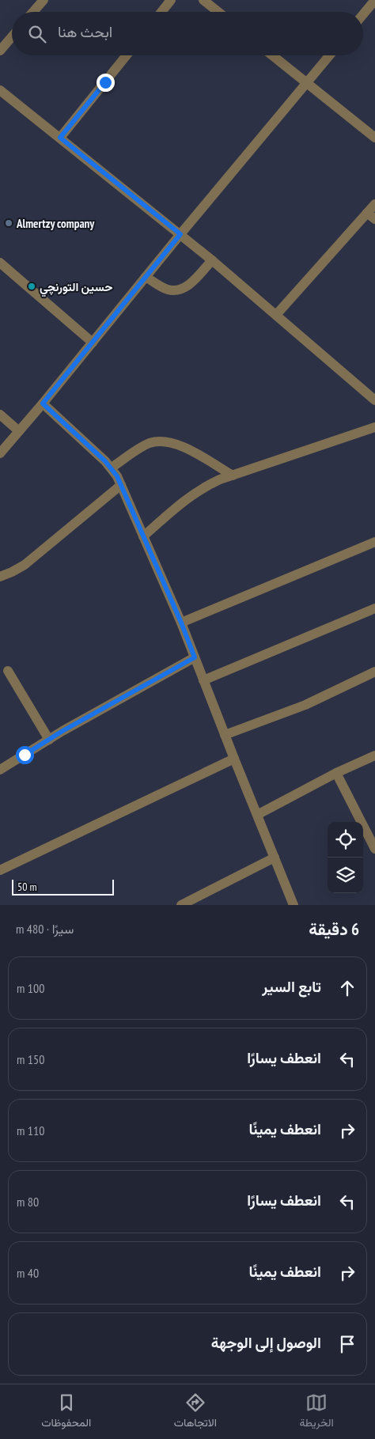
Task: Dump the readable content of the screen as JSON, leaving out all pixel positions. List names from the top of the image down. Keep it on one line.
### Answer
{"places":["Almertzy company","حسين التورنچي"],"scale_bar":"50 m","page":{"search":"ابحث هنا","scale":"50 m","heading":["6 دقيقة","سيرًا · 480 m"],"list":[["تابع السير","100 m"],["انعطف يسارًا","150 m"],["انعطف يمينًا","110 m"],["انعطف يسارًا","80 m"],["انعطف يمينًا","40 m"],"الوصول إلى الوجهة"],"nav":["الخريطة","الاتجاهات","المحفوظات"]}}
